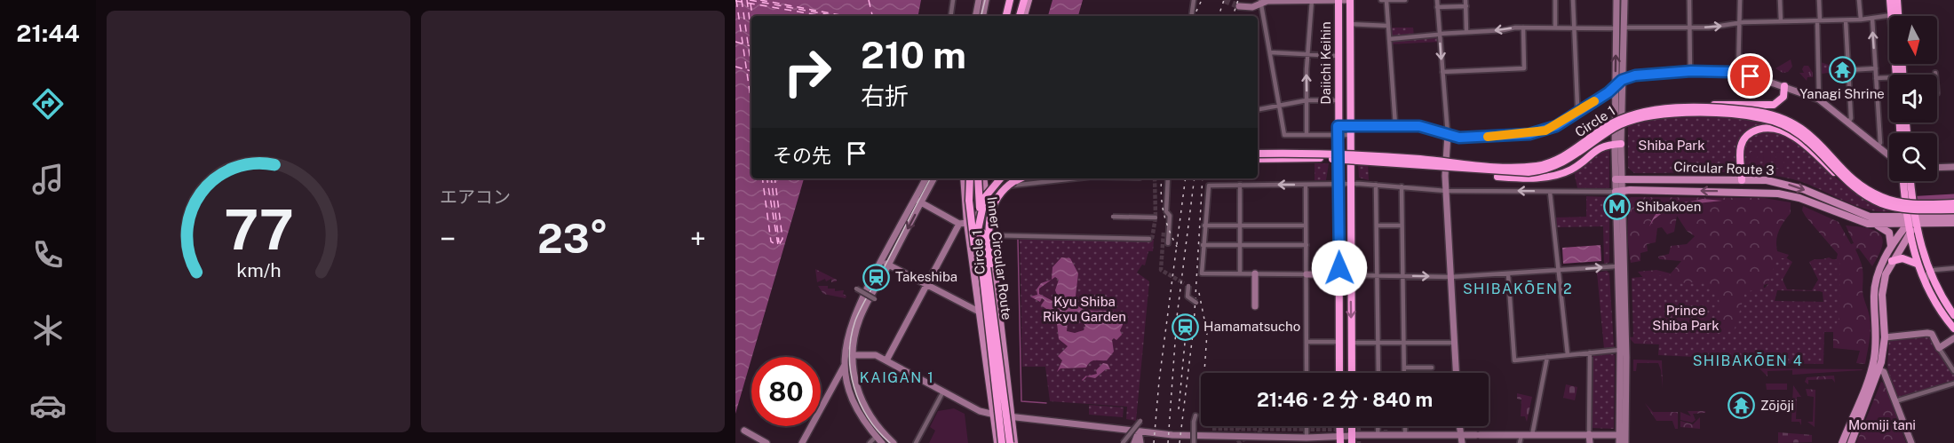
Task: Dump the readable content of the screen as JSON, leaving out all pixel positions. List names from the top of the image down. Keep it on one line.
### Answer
{"streets":{"highway":["Daiichi Keihin","Circle 1","Inner Circular Route"],"main road":["Circular Route 3"]},"crossings":[["Circle 1","Inner Circular Route"]],"districts":["SHIBAKŌEN 2","SHIBAKŌEN 4","KAIGAN 1"],"parks":["Shiba Park","Kyu Shiba Rikyu Garden","Prince Shiba Park","Momiji tani"],"places":{"temple":["Yanagi Shrine","Zōjōji"],"metro station":["Shibakoen"],"station":["Takeshiba","Hamamatsucho"]},"north":"bottom","page":{"tabs":"21:44","tile":"エアコン","turn":["210 m","右折"],"then":"その先","heat":["−","23°","+"],"limit":"80","trip":"21:46 · 2 分 · 840 m","gauge":["77","km/h"]}}
